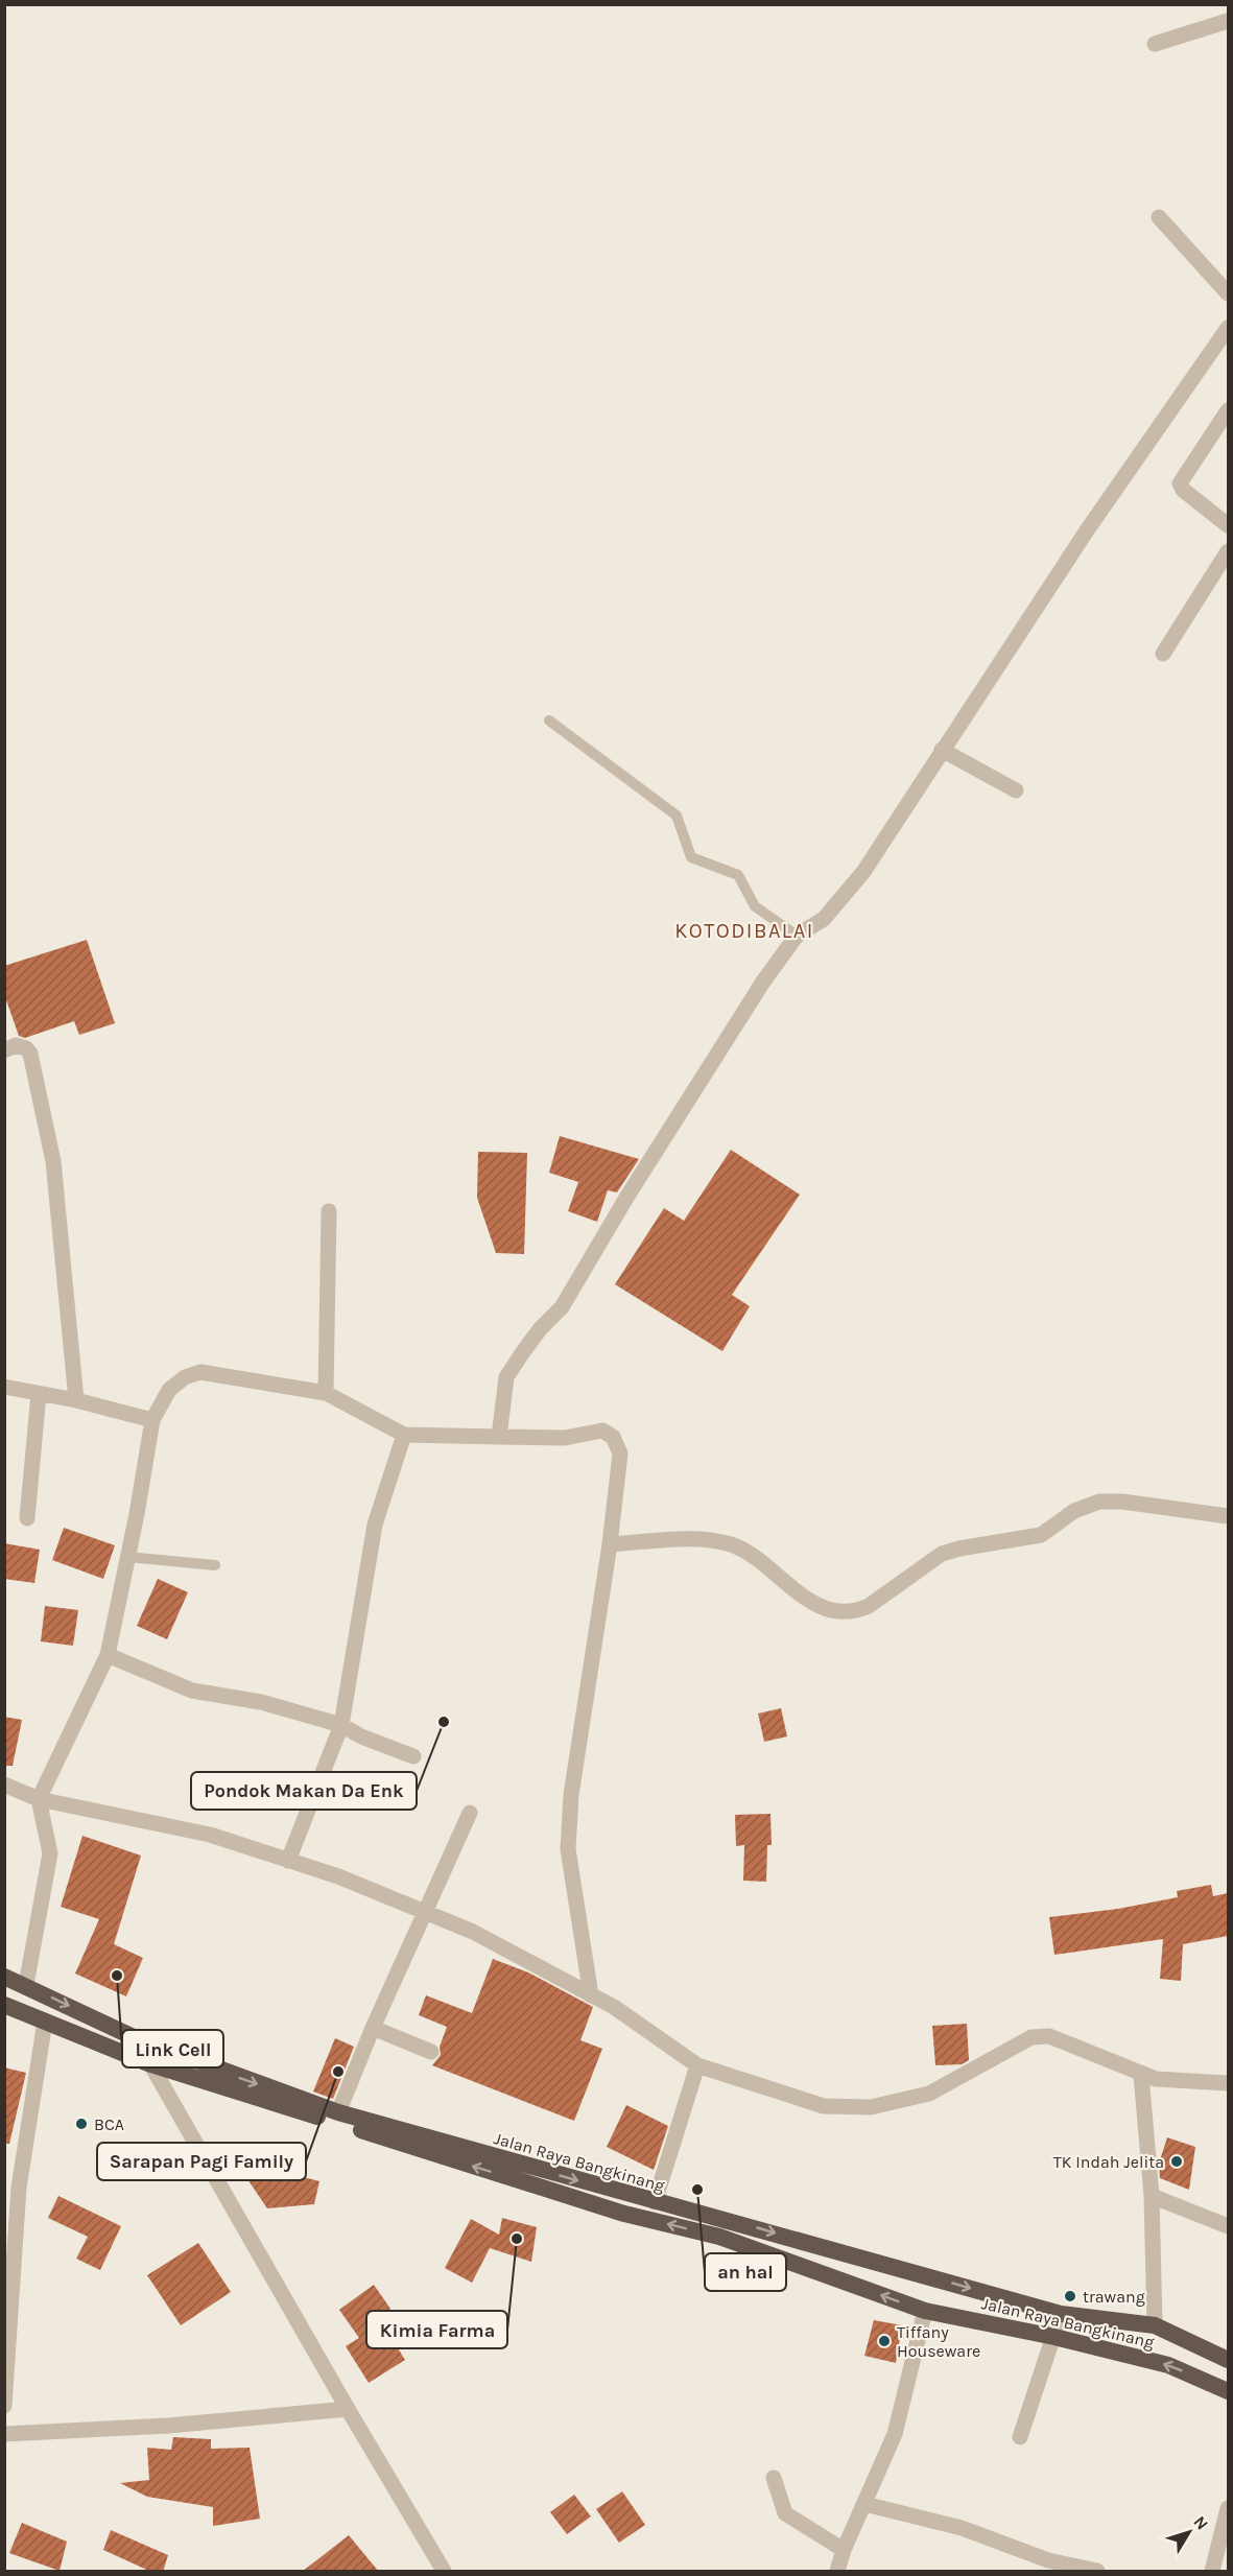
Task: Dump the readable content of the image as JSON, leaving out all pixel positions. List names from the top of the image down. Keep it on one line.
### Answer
{"streets":{"highway":["Jalan Raya Bangkinang"]},"districts":["KOTODIBALAI"],"places":["Pondok Makan Da Enk","Link Cell","Sarapan Pagi Family","BCA","TK Indah Jelita","an hal","Kimia Farma","trawang","Tiffany Houseware"],"north":"top right"}
